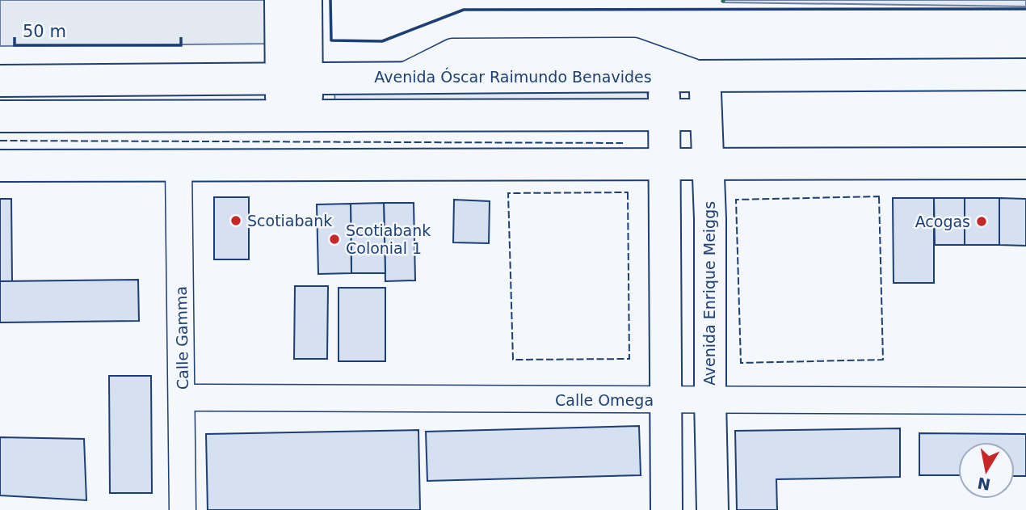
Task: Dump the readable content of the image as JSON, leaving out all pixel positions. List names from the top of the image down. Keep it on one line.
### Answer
{"streets":{"main road":["Avenida Óscar Raimundo Benavides","Avenida Enrique Meiggs"],"street":["Calle Gamma","Calle Omega"]},"crossings":[["Avenida Óscar Raimundo Benavides","Avenida Enrique Meiggs"],["Avenida Enrique Meiggs","Calle Omega"],["Calle Gamma","Calle Omega"]],"places":["Scotiabank","Acogas","Scotiabank Colonial 1"],"scale_bar":"50 m","north":"bottom"}
